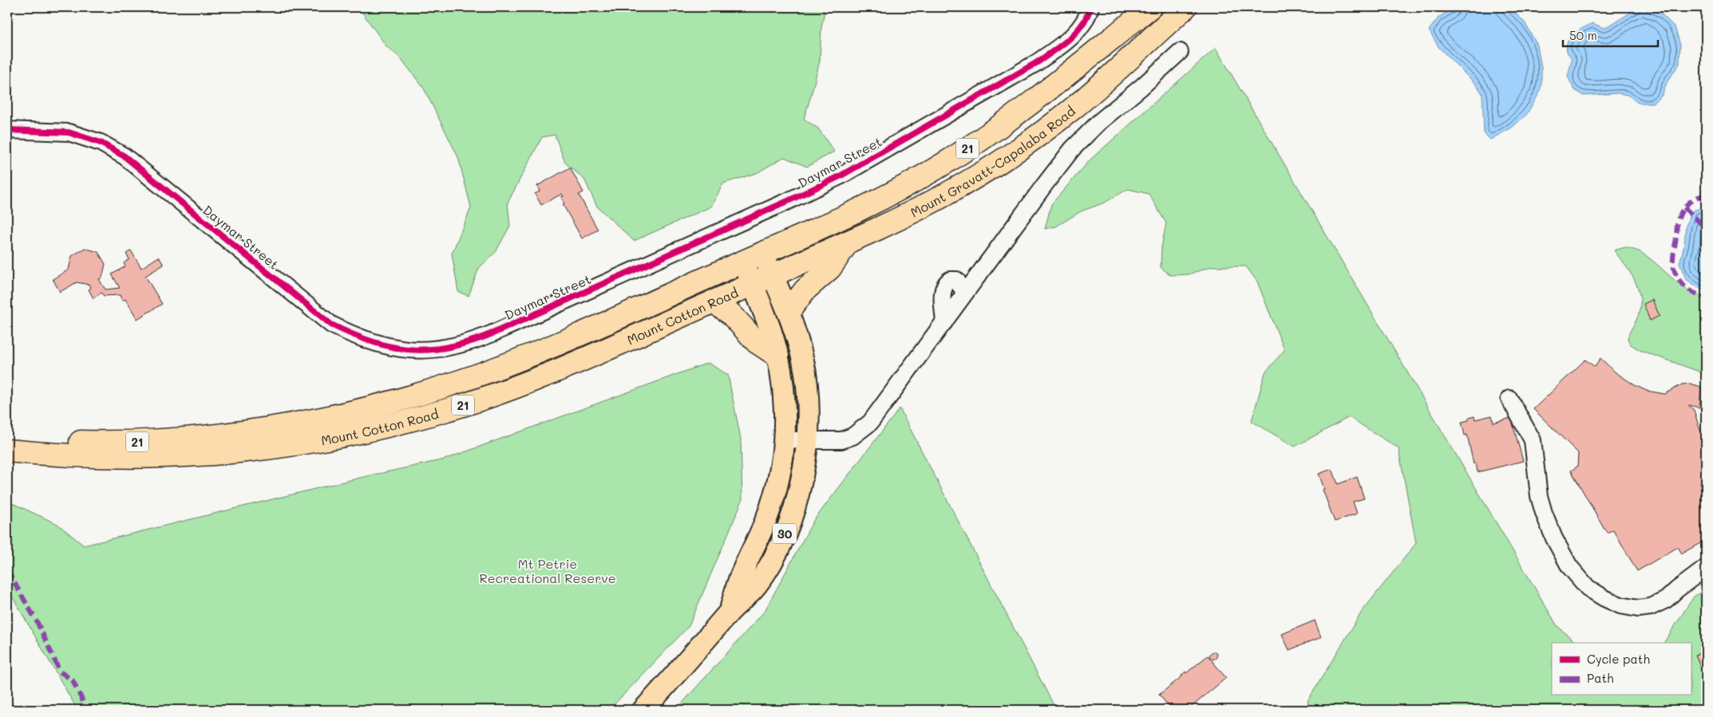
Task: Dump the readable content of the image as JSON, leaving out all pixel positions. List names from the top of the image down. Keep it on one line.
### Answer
{"streets":{"highway":["21","Mount Gravatt-Capalaba Road","Mount Cotton Road"],"main road":["30"],"street":["Daymar Street"]},"crossings":[["Mount Gravatt-Capalaba Road","Mount Cotton Road"],["Mount Gravatt-Capalaba Road","30"],["Mount Cotton Road","30"]],"parks":["Mt Petrie Recreational Reserve"],"legend":["Cycle path","Path"],"scale_bar":"50 m"}
